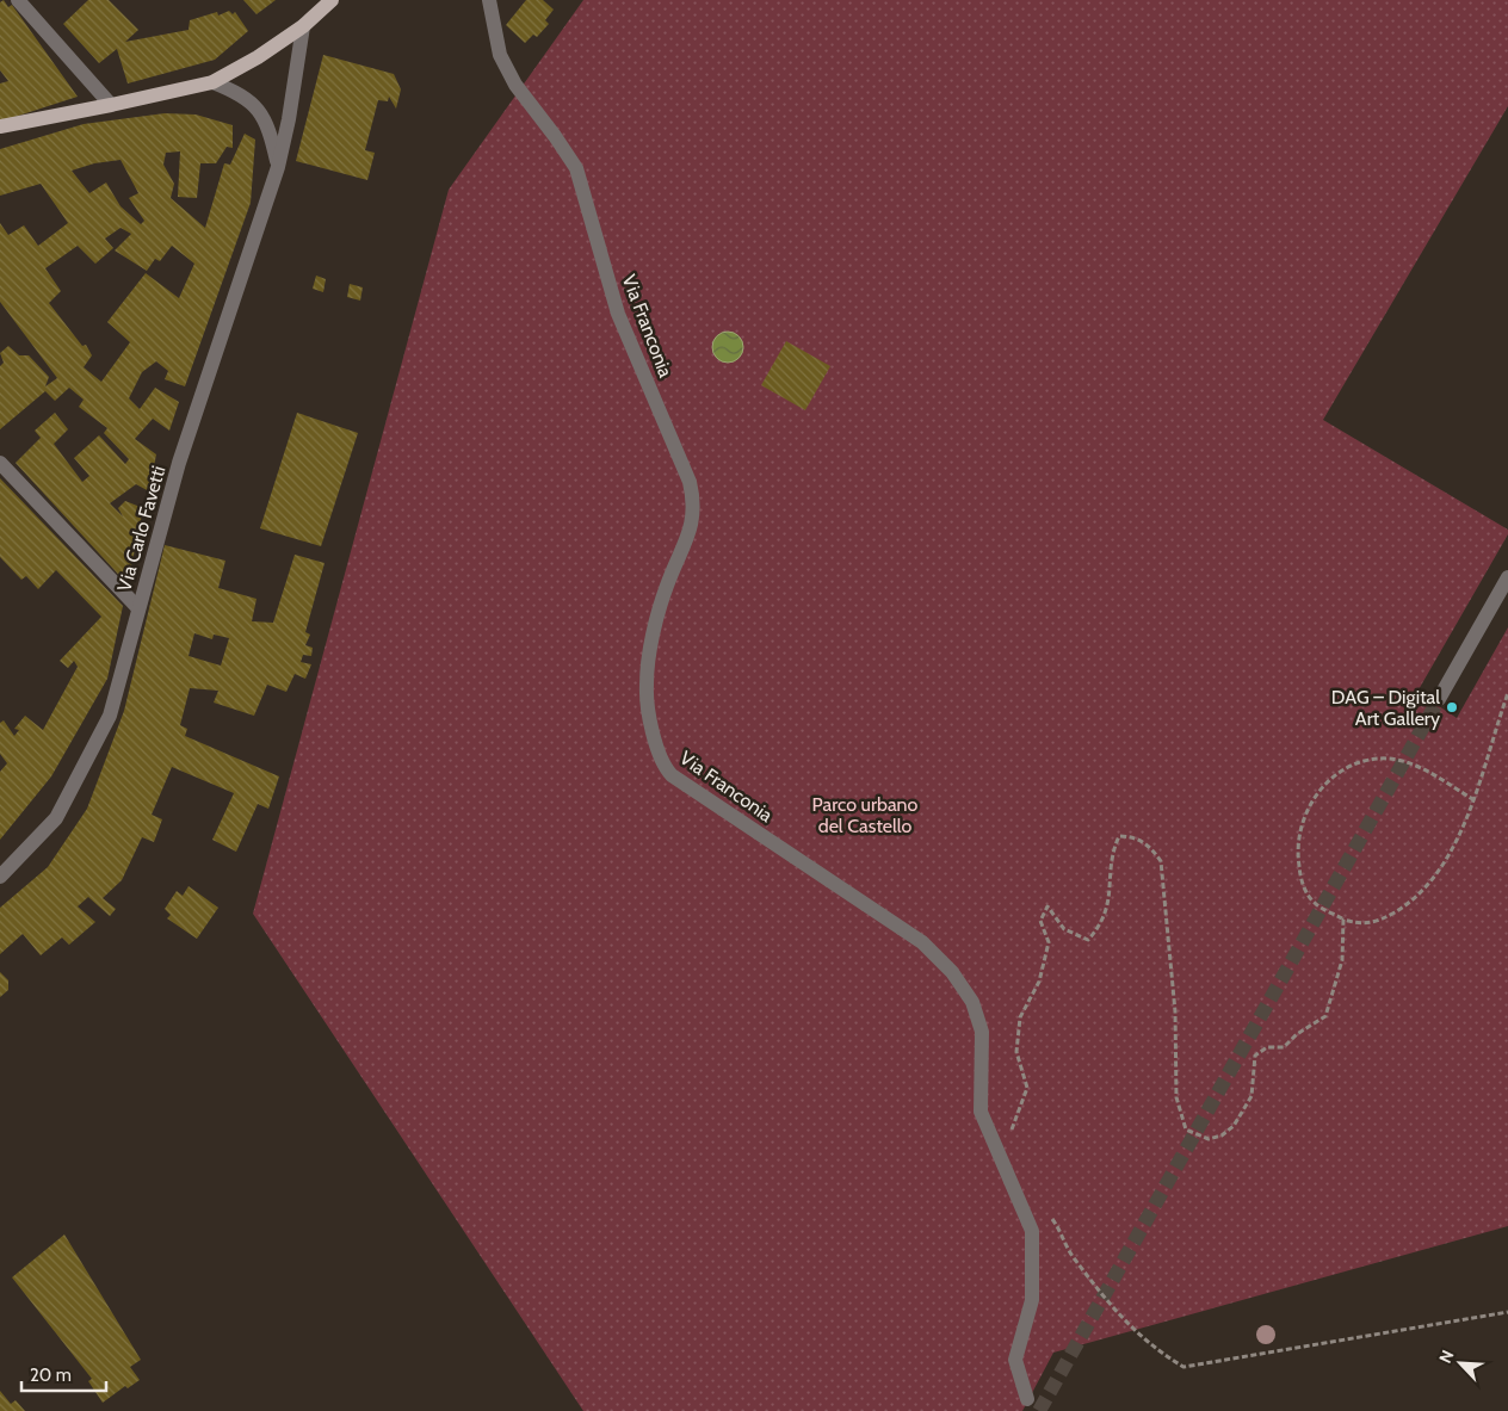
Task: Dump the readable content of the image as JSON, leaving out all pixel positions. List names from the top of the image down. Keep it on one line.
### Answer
{"streets":{"street":["Via Franconia","Via Carlo Favetti"]},"parks":["Parco urbano del Castello"],"places":["DAG – Digital Art Gallery"],"scale_bar":"20 m","north":"top left"}
